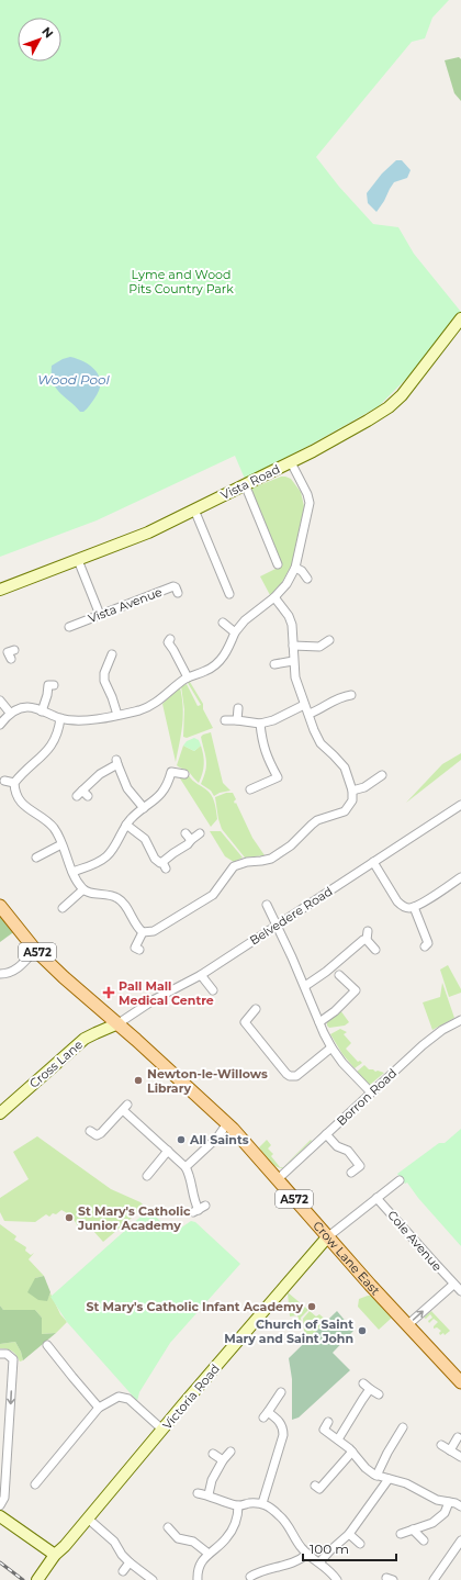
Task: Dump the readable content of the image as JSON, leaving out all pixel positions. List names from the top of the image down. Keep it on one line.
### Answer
{"streets":{"main road":["A572","Crow Lane East"],"street":["Vista Road","Vista Avenue","Belvedere Road","Cross Lane","Borron Road","Cole Avenue","Victoria Road"]},"crossings":[["Belvedere Road","A572"],["Belvedere Road","Cross Lane"],["Belvedere Road","Crow Lane East"],["A572","Cross Lane"],["A572","Crow Lane East"],["Cross Lane","Crow Lane East"],["Borron Road","Crow Lane East"],["Crow Lane East","Victoria Road"]],"water":["Wood Pool"],"parks":["Lyme and Wood Pits Country Park"],"places":{"health":["Pall Mall Medical Centre"],"other":["Newton-le-Willows Library","All Saints","St Mary's Catholic Junior Academy","St Mary's Catholic Infant Academy","Church of Saint Mary and Saint John"]},"scale_bar":"100 m","north":"top right"}
